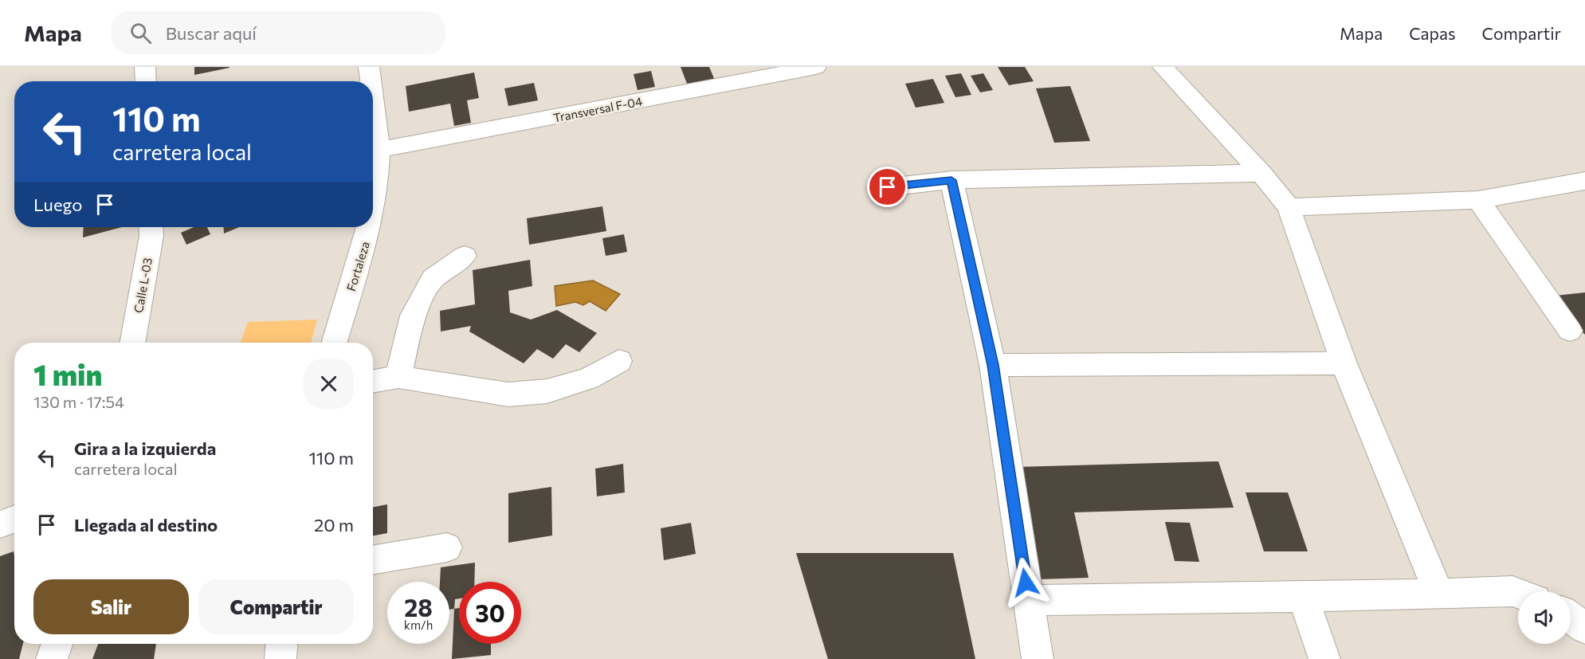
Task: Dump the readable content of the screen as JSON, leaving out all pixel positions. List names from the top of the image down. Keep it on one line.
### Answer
{"streets":{"street":["Transversal F-04","Fortaleza","Calle L-03"]},"crossings":[["Transversal F-04","Fortaleza"]],"page":{"header":"Mapa","search":"Buscar aquí","nav":["Mapa","Capas","Compartir"],"turn":["110 m","carretera local"],"then":"Luego","heading":["1 min","130 m · 17:54"],"list":[{"name":"Gira a la izquierda","note":"carretera local","value":"110 m"},{"name":"Llegada al destino","value":"20 m"}],"buttons":["Salir","Compartir"],"speed":"28 km/h","limit":"30"}}
